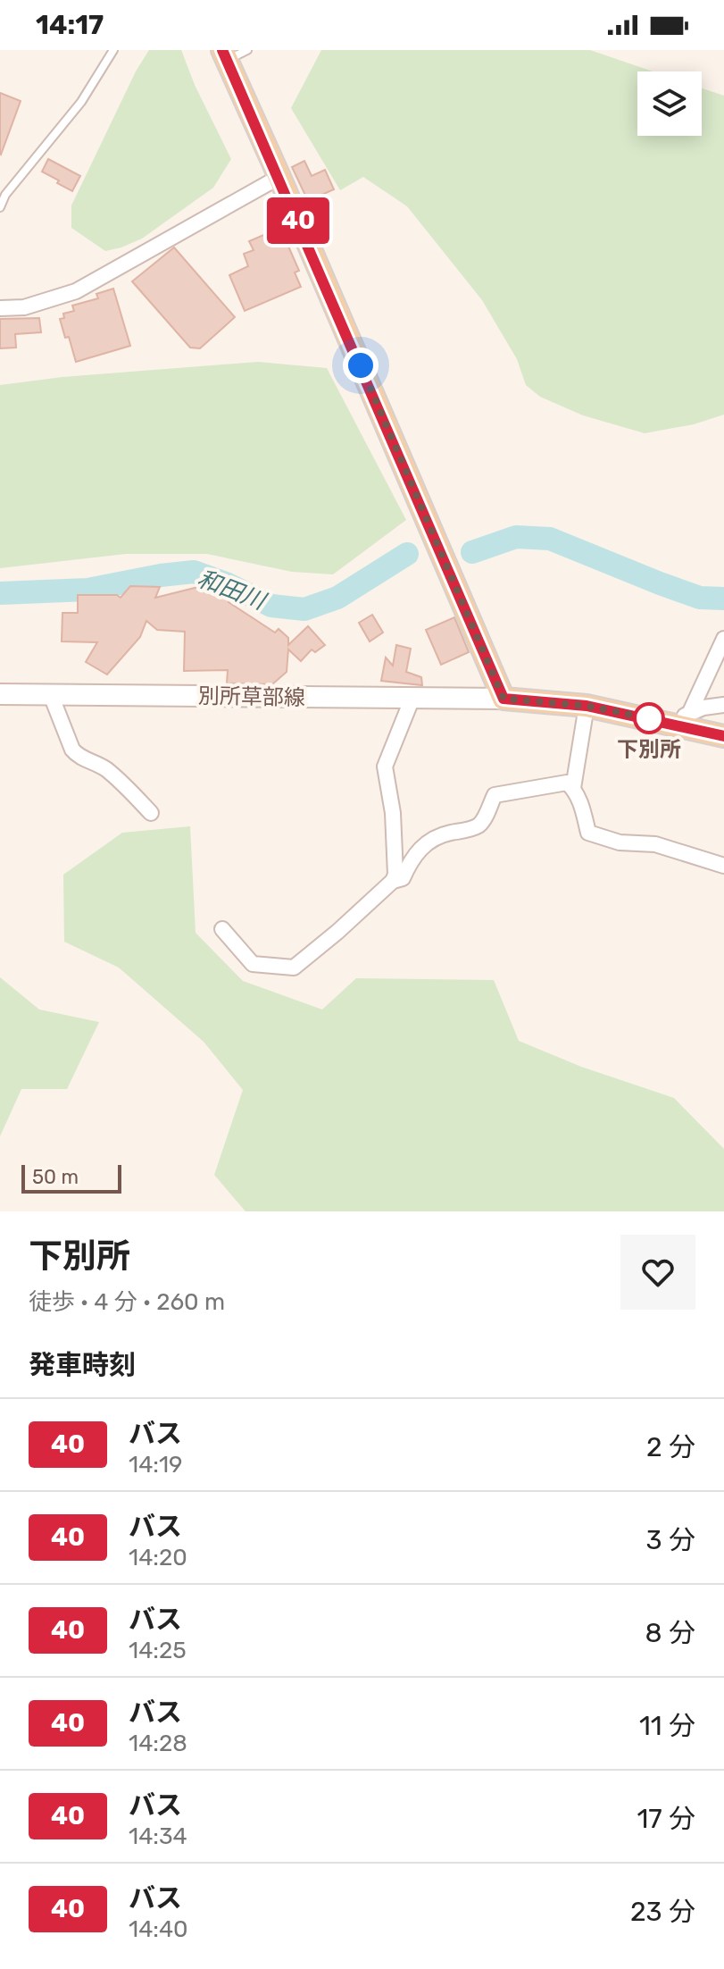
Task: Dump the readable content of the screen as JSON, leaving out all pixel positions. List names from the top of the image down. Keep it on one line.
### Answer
{"streets":{"main road":["別所草部線"]},"water":["和田川"],"places":["下別所"],"lines":["bus line 40"],"scale_bar":"50 m","page":{"status":"14:17","on_map":"40","scale":"50 m","heading":[["下別所","徒歩 · 4 分 · 260 m"],"発車時刻"],"list":[{"mark":"40","name":"バス","note":"14:19","value":"2 分"},{"mark":"40","name":"バス","note":"14:20","value":"3 分"},{"mark":"40","name":"バス","note":"14:25","value":"8 分"},{"mark":"40","name":"バス","note":"14:28","value":"11 分"},{"mark":"40","name":"バス","note":"14:34","value":"17 分"},{"mark":"40","name":"バス","note":"14:40","value":"23 分"}]}}
